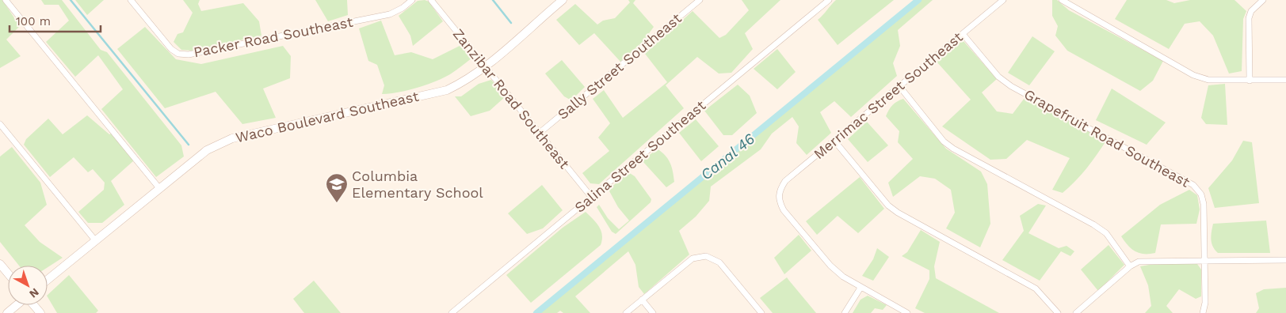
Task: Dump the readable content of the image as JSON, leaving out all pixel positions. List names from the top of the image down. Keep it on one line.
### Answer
{"streets":{"street":["Packer Road Southeast","Sally Street Southeast","Merrimac Street Southeast","Zanzibar Road Southeast","Waco Boulevard Southeast","Grapefruit Road Southeast","Salina Street Southeast"]},"crossings":[["Sally Street Southeast","Zanzibar Road Southeast"],["Merrimac Street Southeast","Grapefruit Road Southeast"],["Zanzibar Road Southeast","Waco Boulevard Southeast"],["Zanzibar Road Southeast","Salina Street Southeast"]],"water":["Canal 46"],"places":{"school or university":["Columbia Elementary School"]},"scale_bar":"100 m","north":"bottom right"}
